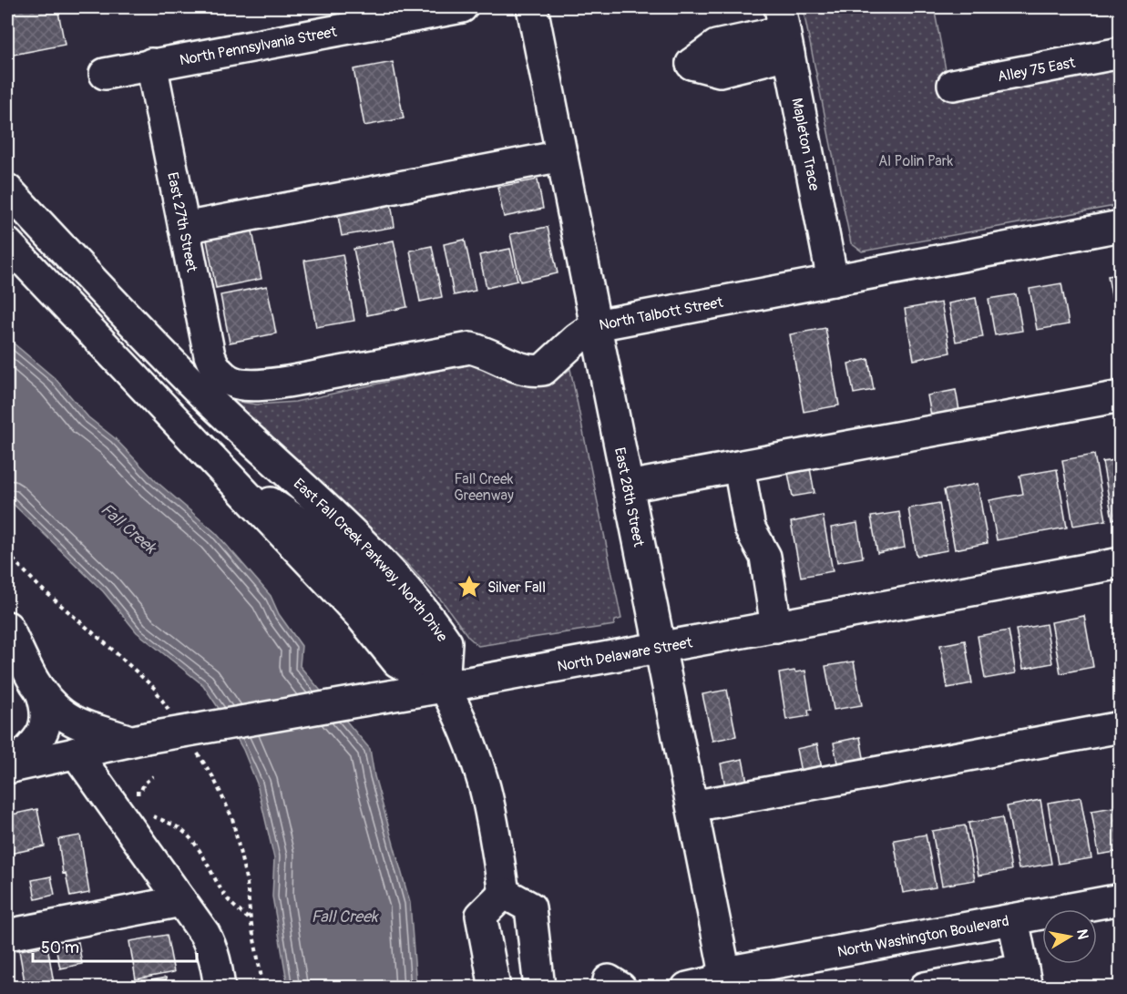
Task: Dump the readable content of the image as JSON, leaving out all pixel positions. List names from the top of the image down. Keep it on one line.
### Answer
{"streets":{"street":["North Pennsylvania Street","Alley 75 East","Mapleton Trace","East 27th Street","North Talbott Street","East 28th Street","East Fall Creek Parkway, North Drive","North Delaware Street","North Washington Boulevard"]},"crossings":[["North Pennsylvania Street","East 27th Street"],["Mapleton Trace","North Talbott Street"],["East 27th Street","North Talbott Street"],["North Talbott Street","East 28th Street"],["East 28th Street","North Delaware Street"],["East 28th Street","North Washington Boulevard"],["East Fall Creek Parkway, North Drive","North Delaware Street"]],"water":["Fall Creek"],"parks":["Al Polin Park","Fall Creek Greenway"],"places":{"place":["Silver Fall"]},"scale_bar":"50 m","north":"right"}
